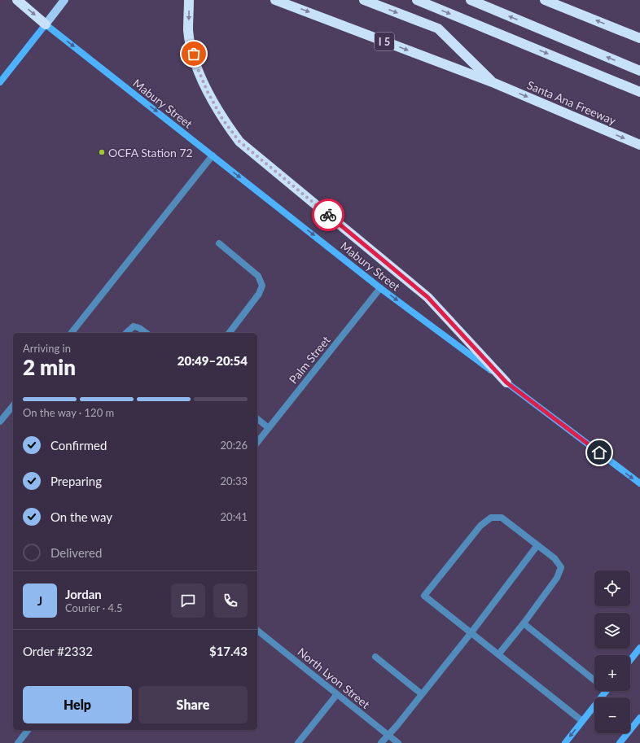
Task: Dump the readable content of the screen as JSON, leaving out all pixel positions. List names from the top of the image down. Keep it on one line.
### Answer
{"streets":{"highway":["I 5","Santa Ana Freeway"],"main road":["Mabury Street"],"street":["Palm Street","North Lyon Street"]},"crossings":[["Mabury Street","Palm Street"]],"one_way":["Mabury Street"],"places":["OCFA Station 72"],"page":{"heading":["2 min","Arriving in","20:49–20:54"],"panel":["Jordan","Courier · 4.5","Order #2332","$17.43"],"bar":"On the way · 120 m","list":[["Confirmed","20:26"],["Preparing","20:33"],["On the way","20:41"],"Delivered"],"map_buttons":["+","−"],"round":"J","buttons":["Help","Share"]}}
